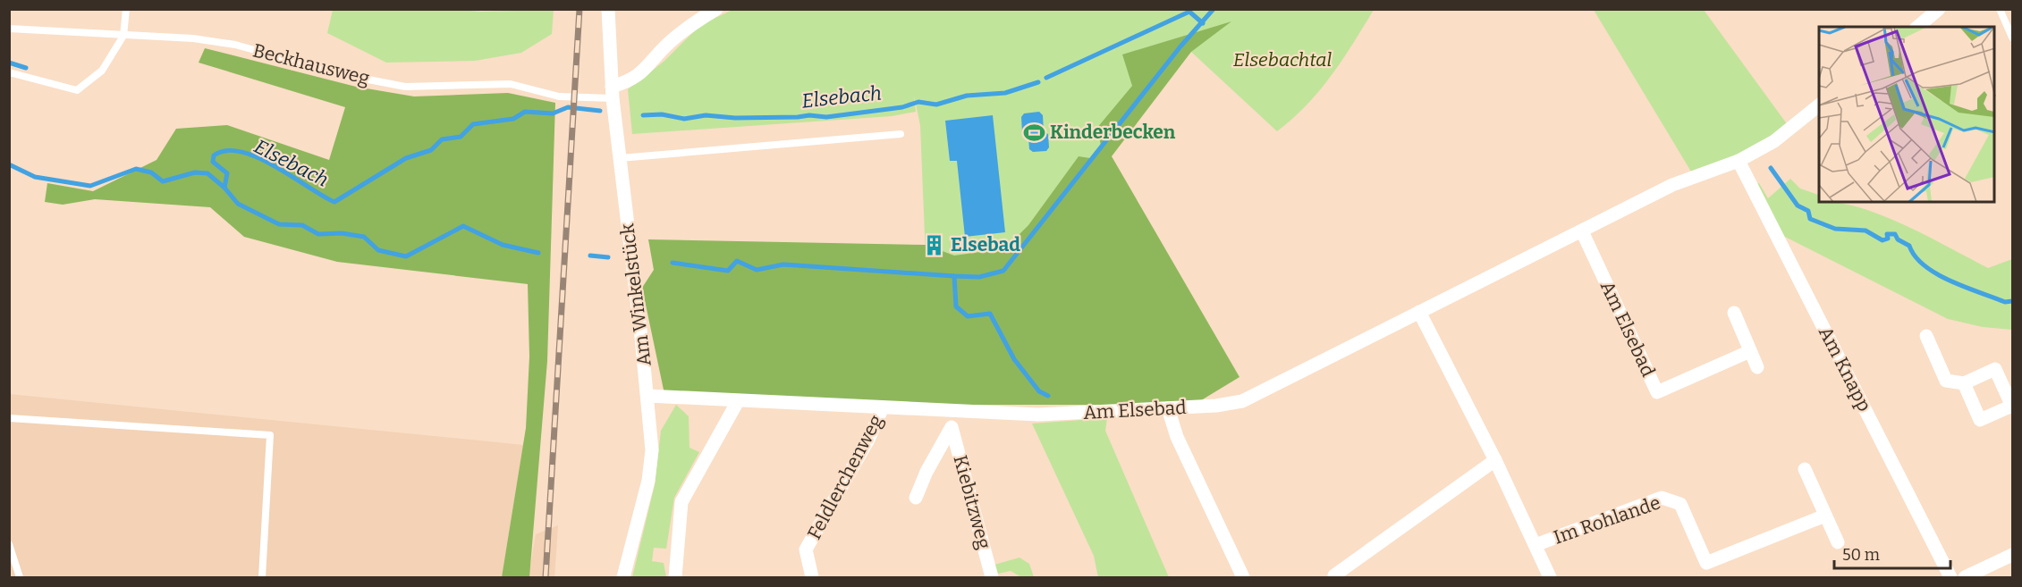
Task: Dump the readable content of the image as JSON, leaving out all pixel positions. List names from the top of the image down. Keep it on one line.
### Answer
{"streets":{"street":["Am Winkelstück","Am Elsebad","Am Knapp","Feldlerchenweg","Kiebitzweg","Im Rohlande"],"lane":["Beckhausweg"]},"crossings":[["Beckhausweg","Am Winkelstück"],["Am Winkelstück","Am Elsebad"],["Am Elsebad","Am Knapp"],["Am Elsebad","Feldlerchenweg"],["Am Elsebad","Kiebitzweg"],["Am Elsebad","Im Rohlande"]],"water":["Elsebach"],"parks":["Elsebachtal"],"places":{"sports":["Kinderbecken"],"building":["Elsebad"]},"scale_bar":"50 m"}
